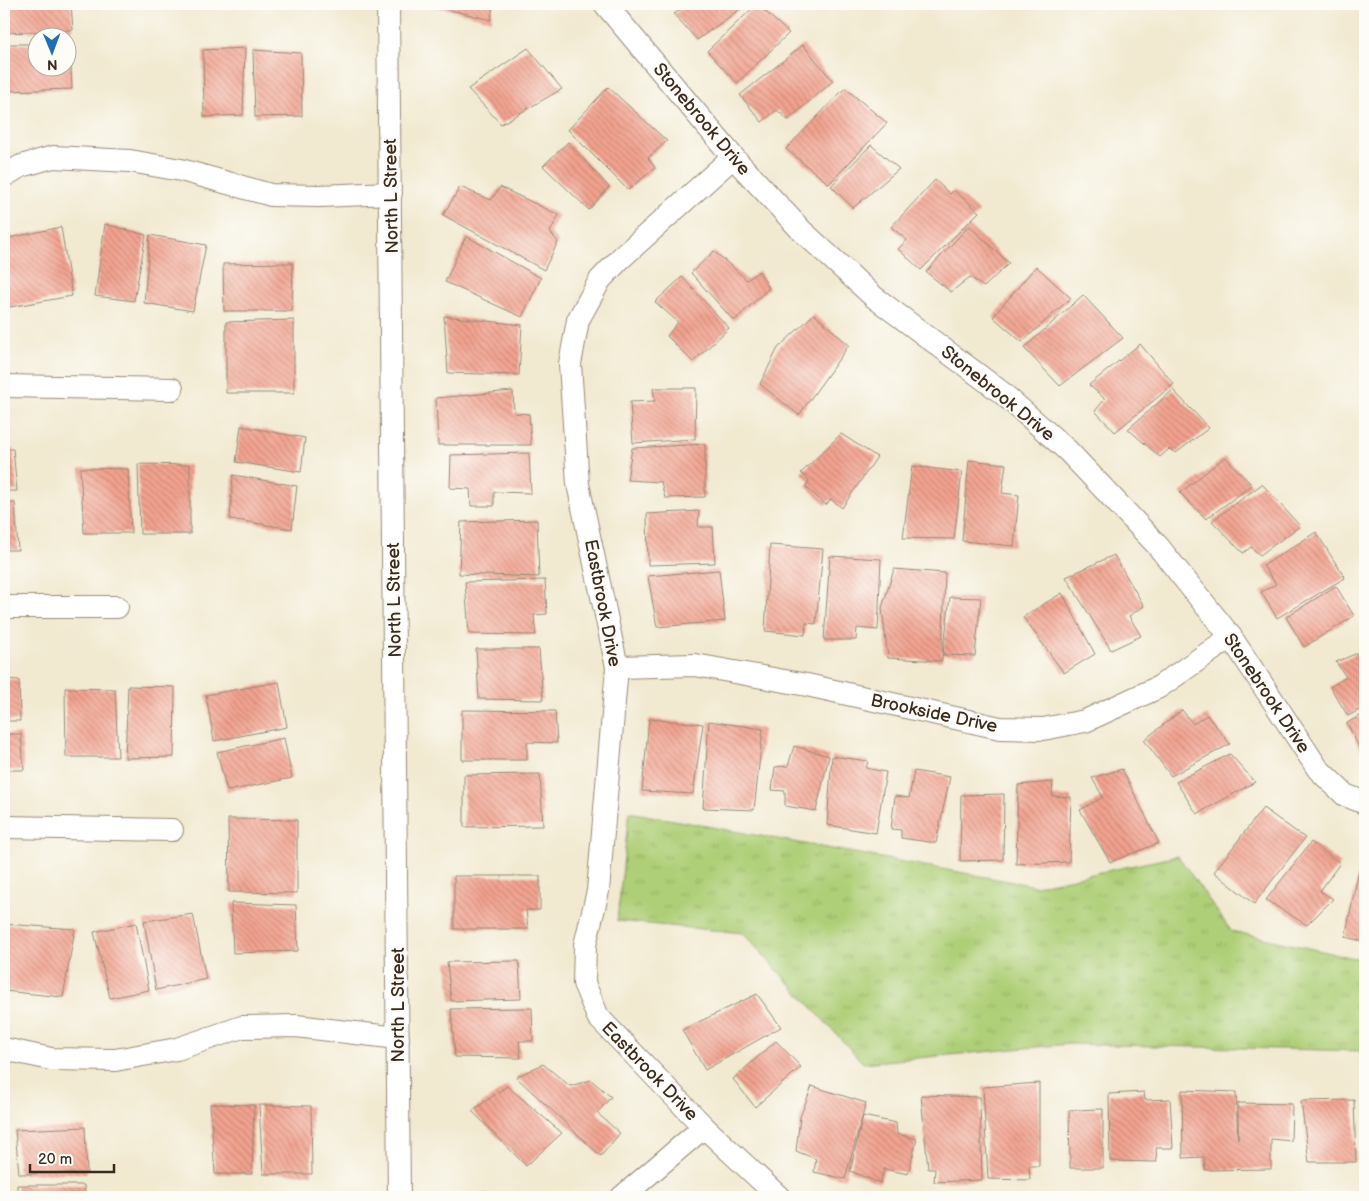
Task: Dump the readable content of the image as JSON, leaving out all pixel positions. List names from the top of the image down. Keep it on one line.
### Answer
{"streets":{"street":["Stonebrook Drive","North L Street","Eastbrook Drive","Brookside Drive"]},"crossings":[["Stonebrook Drive","Eastbrook Drive"],["Stonebrook Drive","Brookside Drive"],["Eastbrook Drive","Brookside Drive"]],"scale_bar":"20 m","north":"bottom"}
